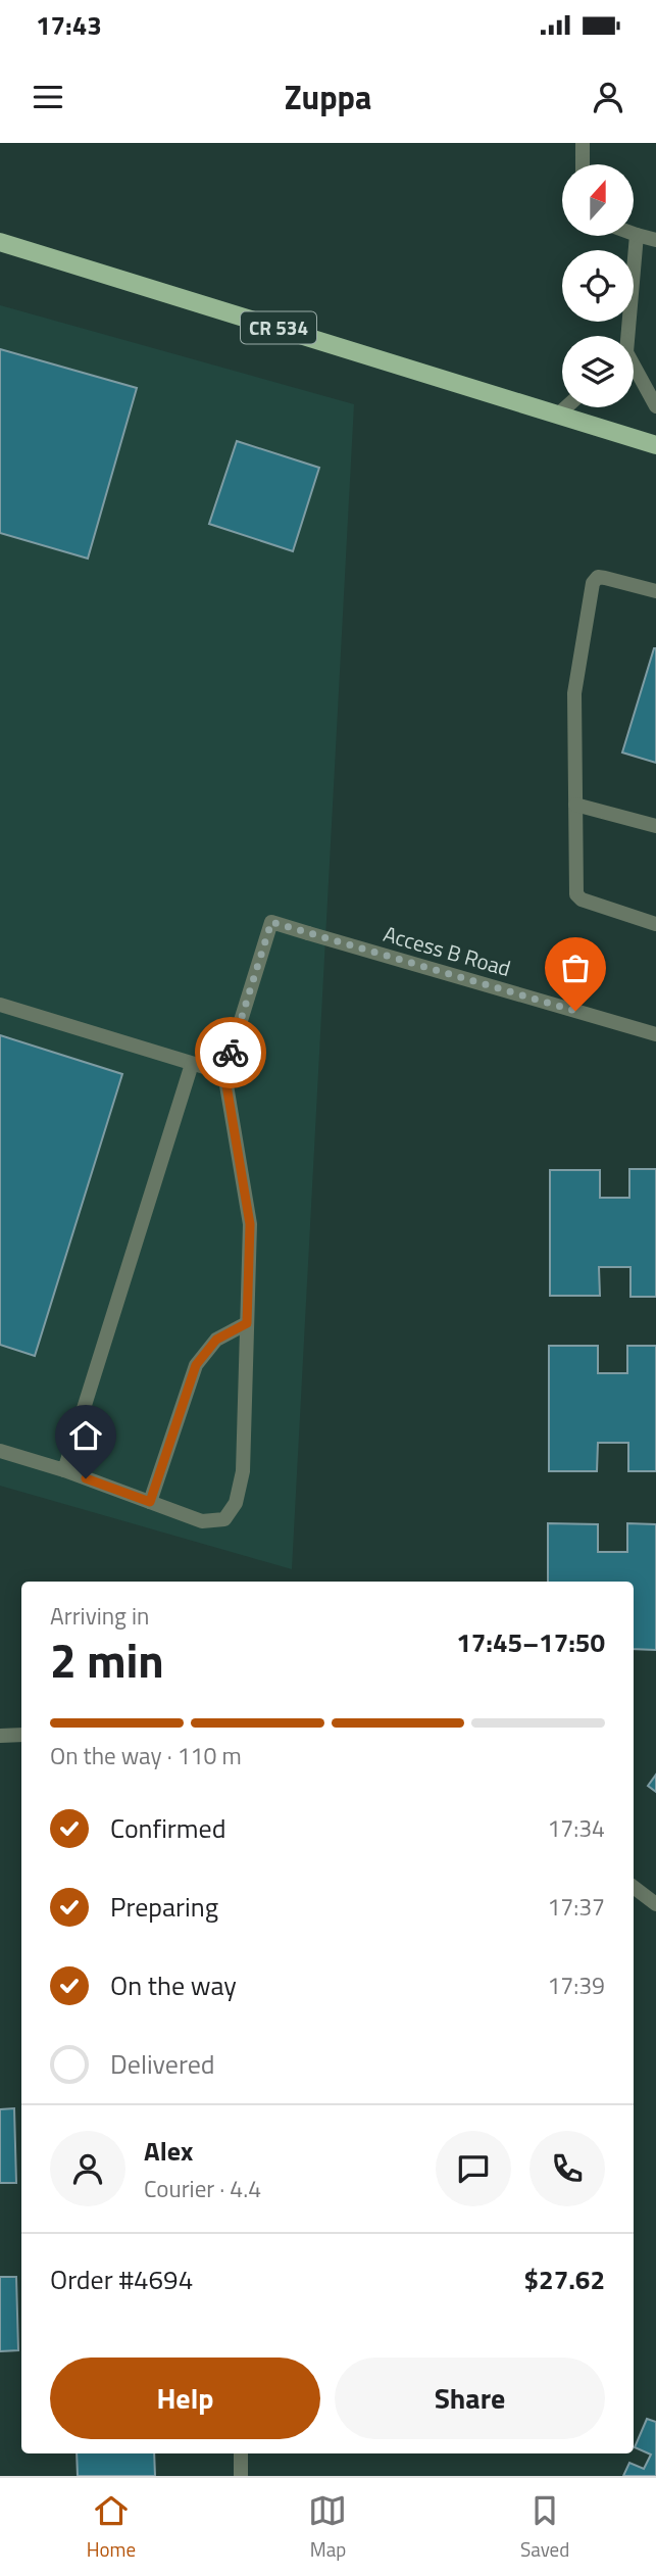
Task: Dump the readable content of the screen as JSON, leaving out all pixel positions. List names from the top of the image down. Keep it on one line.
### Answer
{"streets":{"main road":["CR 534"],"street":["Access B Road"]},"north":"top","page":{"status":"17:43","header":"Zuppa","heading":["2 min","Arriving in","17:45–17:50"],"panel":["Alex","Courier · 4.4","Order #4694","$27.62"],"bar":"On the way · 110 m","list":[["Confirmed","17:34"],["Preparing","17:37"],["On the way","17:39"],"Delivered"],"buttons":["Help","Share"],"tabs":["Home","Map","Saved"]}}
